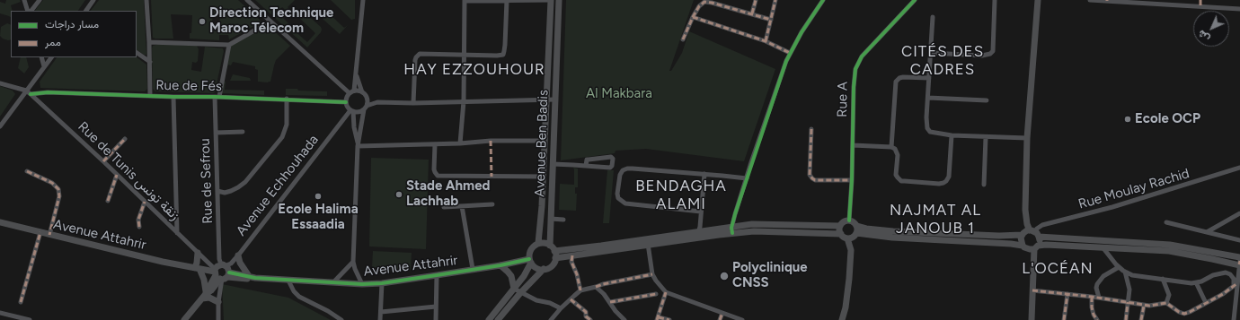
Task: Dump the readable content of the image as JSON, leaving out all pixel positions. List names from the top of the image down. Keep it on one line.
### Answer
{"streets":{"main road":["Avenue Ben Badis","Avenue Echhouhada","Avenue Attahrir"],"street":["Rue de Fés","Rue A","Rue de Tunis زنقة تونس","Rue de Sefrou","Rue Moulay Rachid"]},"crossings":[["Rue de Fés","Rue de Tunis زنقة تونس"],["Rue de Fés","Rue de Sefrou"],["Rue de Fés","Avenue Echhouhada"],["Avenue Ben Badis","Avenue Attahrir"],["Rue de Tunis زنقة تونس","Rue de Sefrou"],["Rue de Tunis زنقة تونس","Avenue Echhouhada"],["Rue de Tunis زنقة تونس","Avenue Attahrir"],["Rue de Sefrou","Avenue Echhouhada"],["Rue de Sefrou","Avenue Attahrir"],["Avenue Echhouhada","Avenue Attahrir"]],"districts":["CITÉS DES CADRES","HAY EZZOUHOUR","BENDAGHA ALAMI","NAJMAT AL JANOUB 1","L'OCÉAN"],"parks":["Al Makbara"],"places":["Direction Technique Maroc Télecom","Ecole OCP","Stade Ahmed Lachhab","Ecole Halima Essaadia","Polyclinique CNSS"],"legend":["مسار دراجات","ممر"],"north":"bottom left"}
